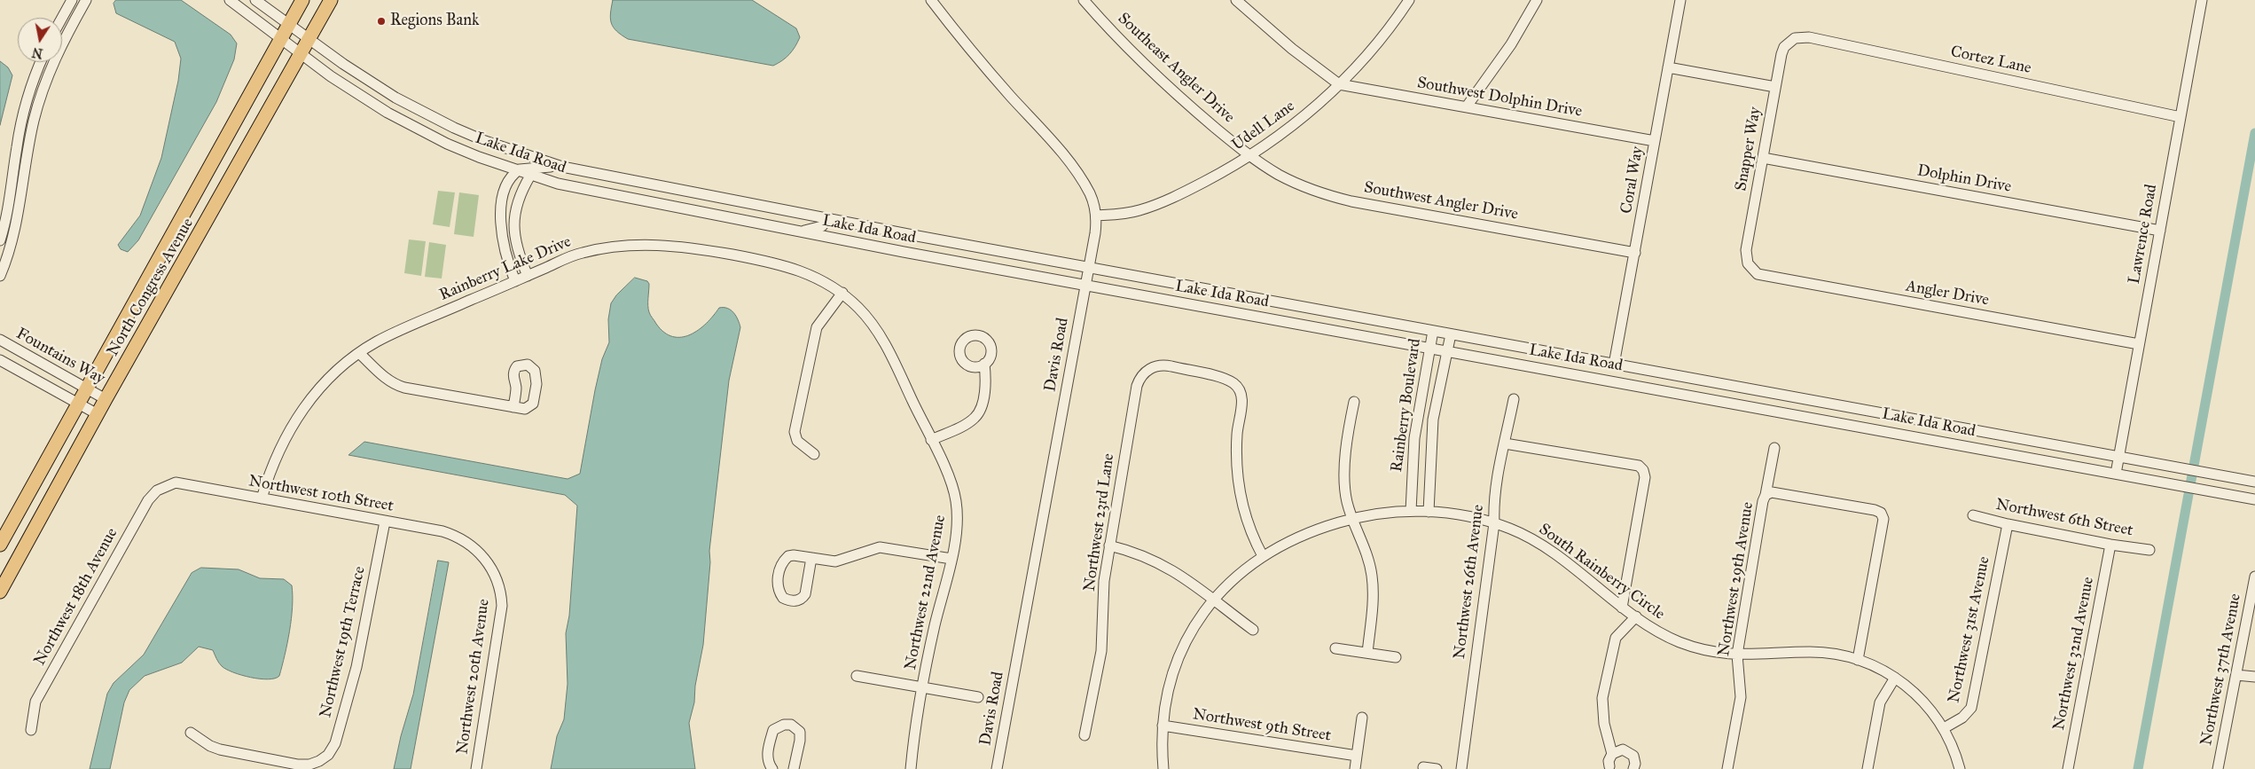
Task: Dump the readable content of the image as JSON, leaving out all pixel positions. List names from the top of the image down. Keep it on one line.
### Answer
{"streets":{"main road":["North Congress Avenue"],"street":["Cortez Lane","Southeast Angler Drive","Southwest Dolphin Drive","Udell Lane","Snapper Way","Lake Ida Road","Dolphin Drive","Coral Way","Southwest Angler Drive","Lawrence Road","Rainberry Lake Drive","Angler Drive","Davis Road","Fountains Way","Rainberry Boulevard","Northwest 10th Street","Northwest 6th Street","Northwest 23rd Lane","South Rainberry Circle","Northwest 29th Avenue","Northwest 26th Avenue","Northwest 22nd Avenue","Northwest 18th Avenue","Northwest 31st Avenue","Northwest 19th Terrace","Northwest 32nd Avenue","Northwest 37th Avenue","Northwest 20th Avenue","Northwest 9th Street"]},"crossings":[["Cortez Lane","Snapper Way"],["Cortez Lane","Lawrence Road"],["Southeast Angler Drive","Udell Lane"],["Southeast Angler Drive","Southwest Angler Drive"],["Southwest Dolphin Drive","Udell Lane"],["Southwest Dolphin Drive","Coral Way"],["Udell Lane","Southwest Angler Drive"],["Udell Lane","Davis Road"],["Snapper Way","Dolphin Drive"],["Snapper Way","Angler Drive"],["Lake Ida Road","Coral Way"],["Lake Ida Road","Lawrence Road"],["Lake Ida Road","North Congress Avenue"],["Lake Ida Road","Davis Road"],["Lake Ida Road","Rainberry Boulevard"],["Dolphin Drive","Lawrence Road"],["Coral Way","Southwest Angler Drive"],["Lawrence Road","Angler Drive"],["Rainberry Lake Drive","Northwest 10th Street"],["Rainberry Lake Drive","Northwest 22nd Avenue"],["North Congress Avenue","Fountains Way"],["Rainberry Boulevard","South Rainberry Circle"],["Northwest 10th Street","Northwest 18th Avenue"],["Northwest 10th Street","Northwest 19th Terrace"],["Northwest 10th Street","Northwest 20th Avenue"],["Northwest 6th Street","Northwest 31st Avenue"],["Northwest 6th Street","Northwest 32nd Avenue"],["Northwest 23rd Lane","South Rainberry Circle"],["South Rainberry Circle","Northwest 29th Avenue"],["South Rainberry Circle","Northwest 26th Avenue"],["South Rainberry Circle","Northwest 31st Avenue"],["South Rainberry Circle","Northwest 9th Street"]],"places":["Regions Bank"],"north":"bottom"}
